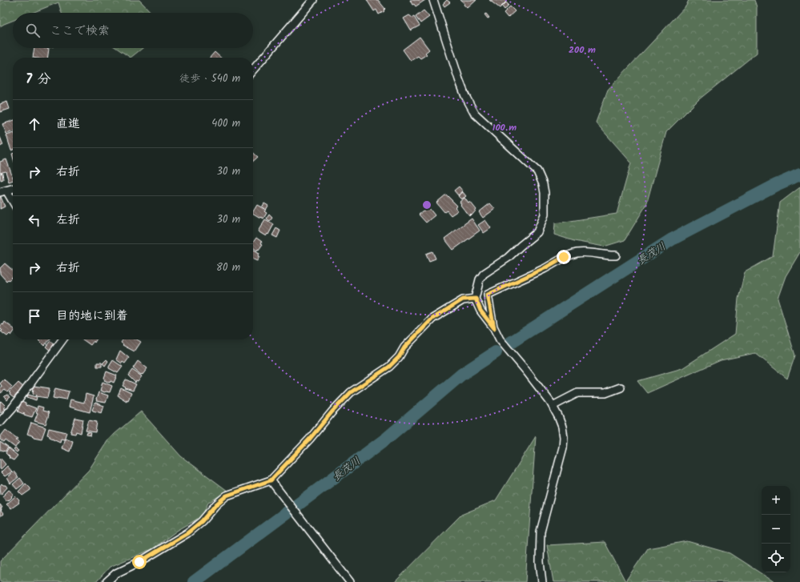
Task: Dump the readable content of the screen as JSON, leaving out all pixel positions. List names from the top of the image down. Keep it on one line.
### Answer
{"water":["長茂川"],"page":{"search":"ここで検索","heading":["7 分","徒歩 · 540 m"],"list":[["直進","400 m"],["右折","30 m"],["左折","30 m"],["右折","80 m"],"目的地に到着"],"map_buttons":["+","−"]},"rings":["200 m","100 m"]}
